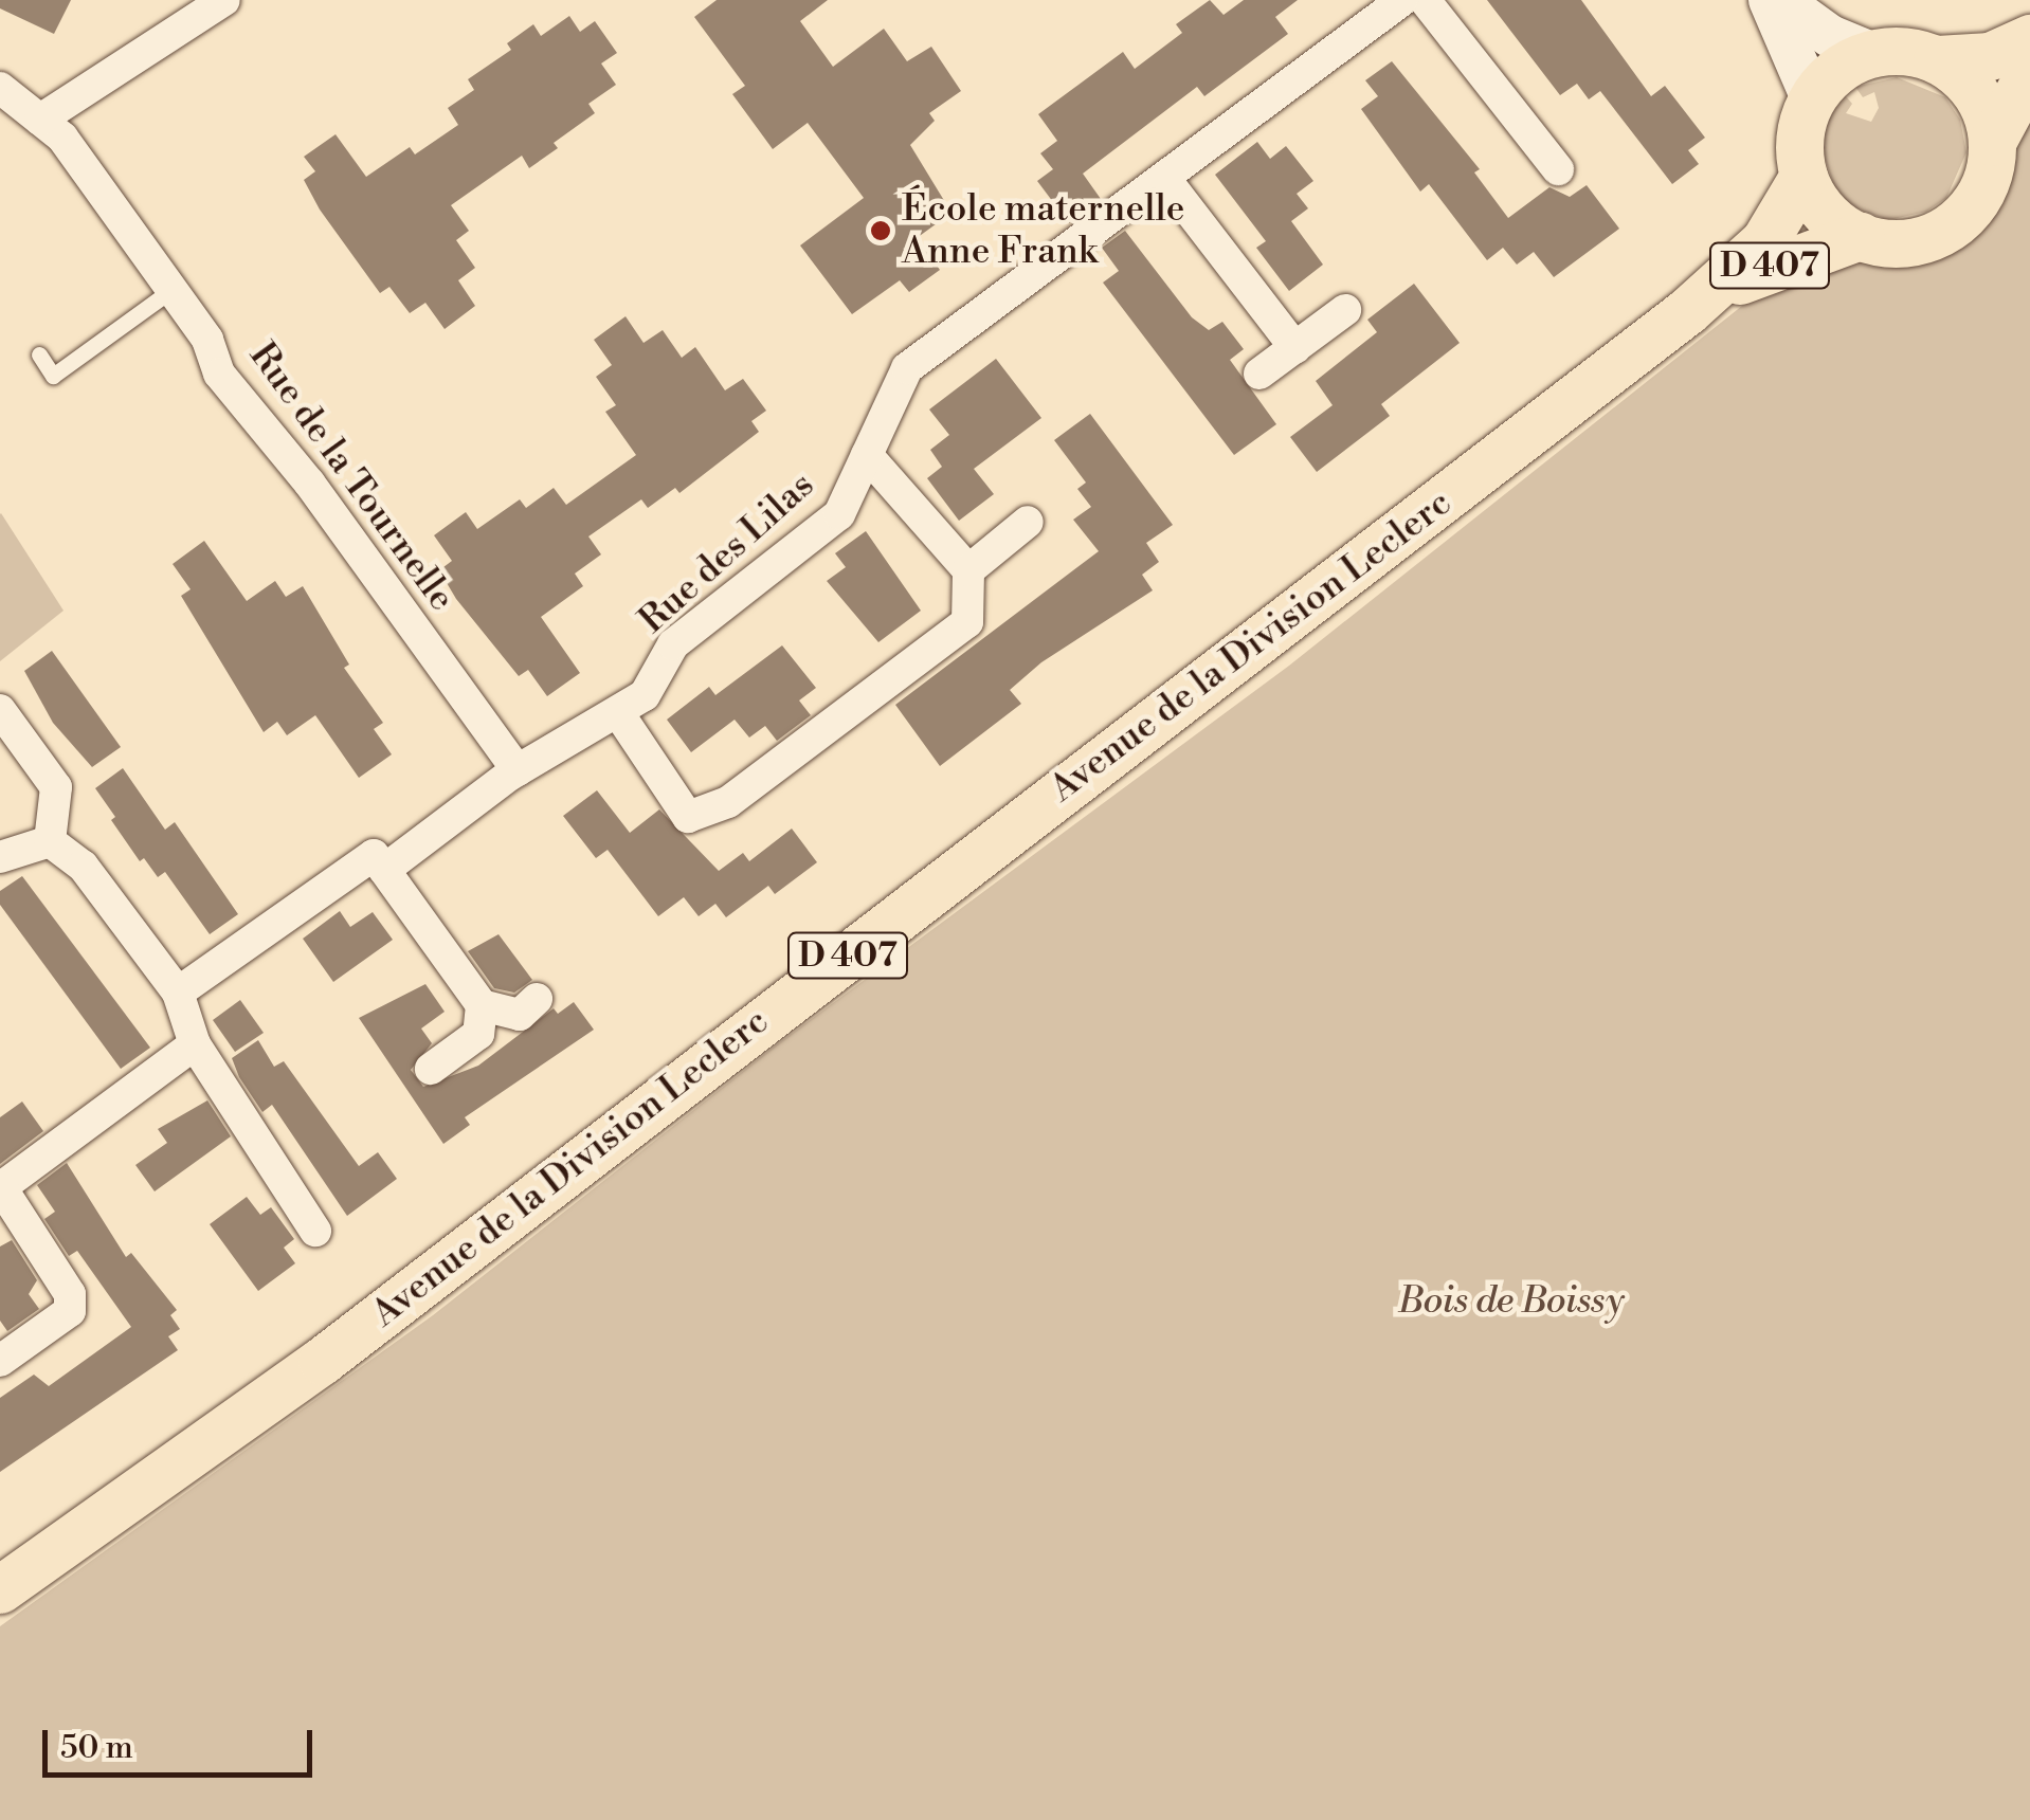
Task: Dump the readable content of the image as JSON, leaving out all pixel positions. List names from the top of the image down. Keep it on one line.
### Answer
{"streets":{"main road":["D 407","Avenue de la Division Leclerc"],"street":["Rue de la Tournelle","Rue des Lilas"]},"crossings":[["Rue de la Tournelle","Rue des Lilas"]],"parks":["Bois de Boissy"],"places":["École maternelle Anne Frank"],"scale_bar":"50 m"}
